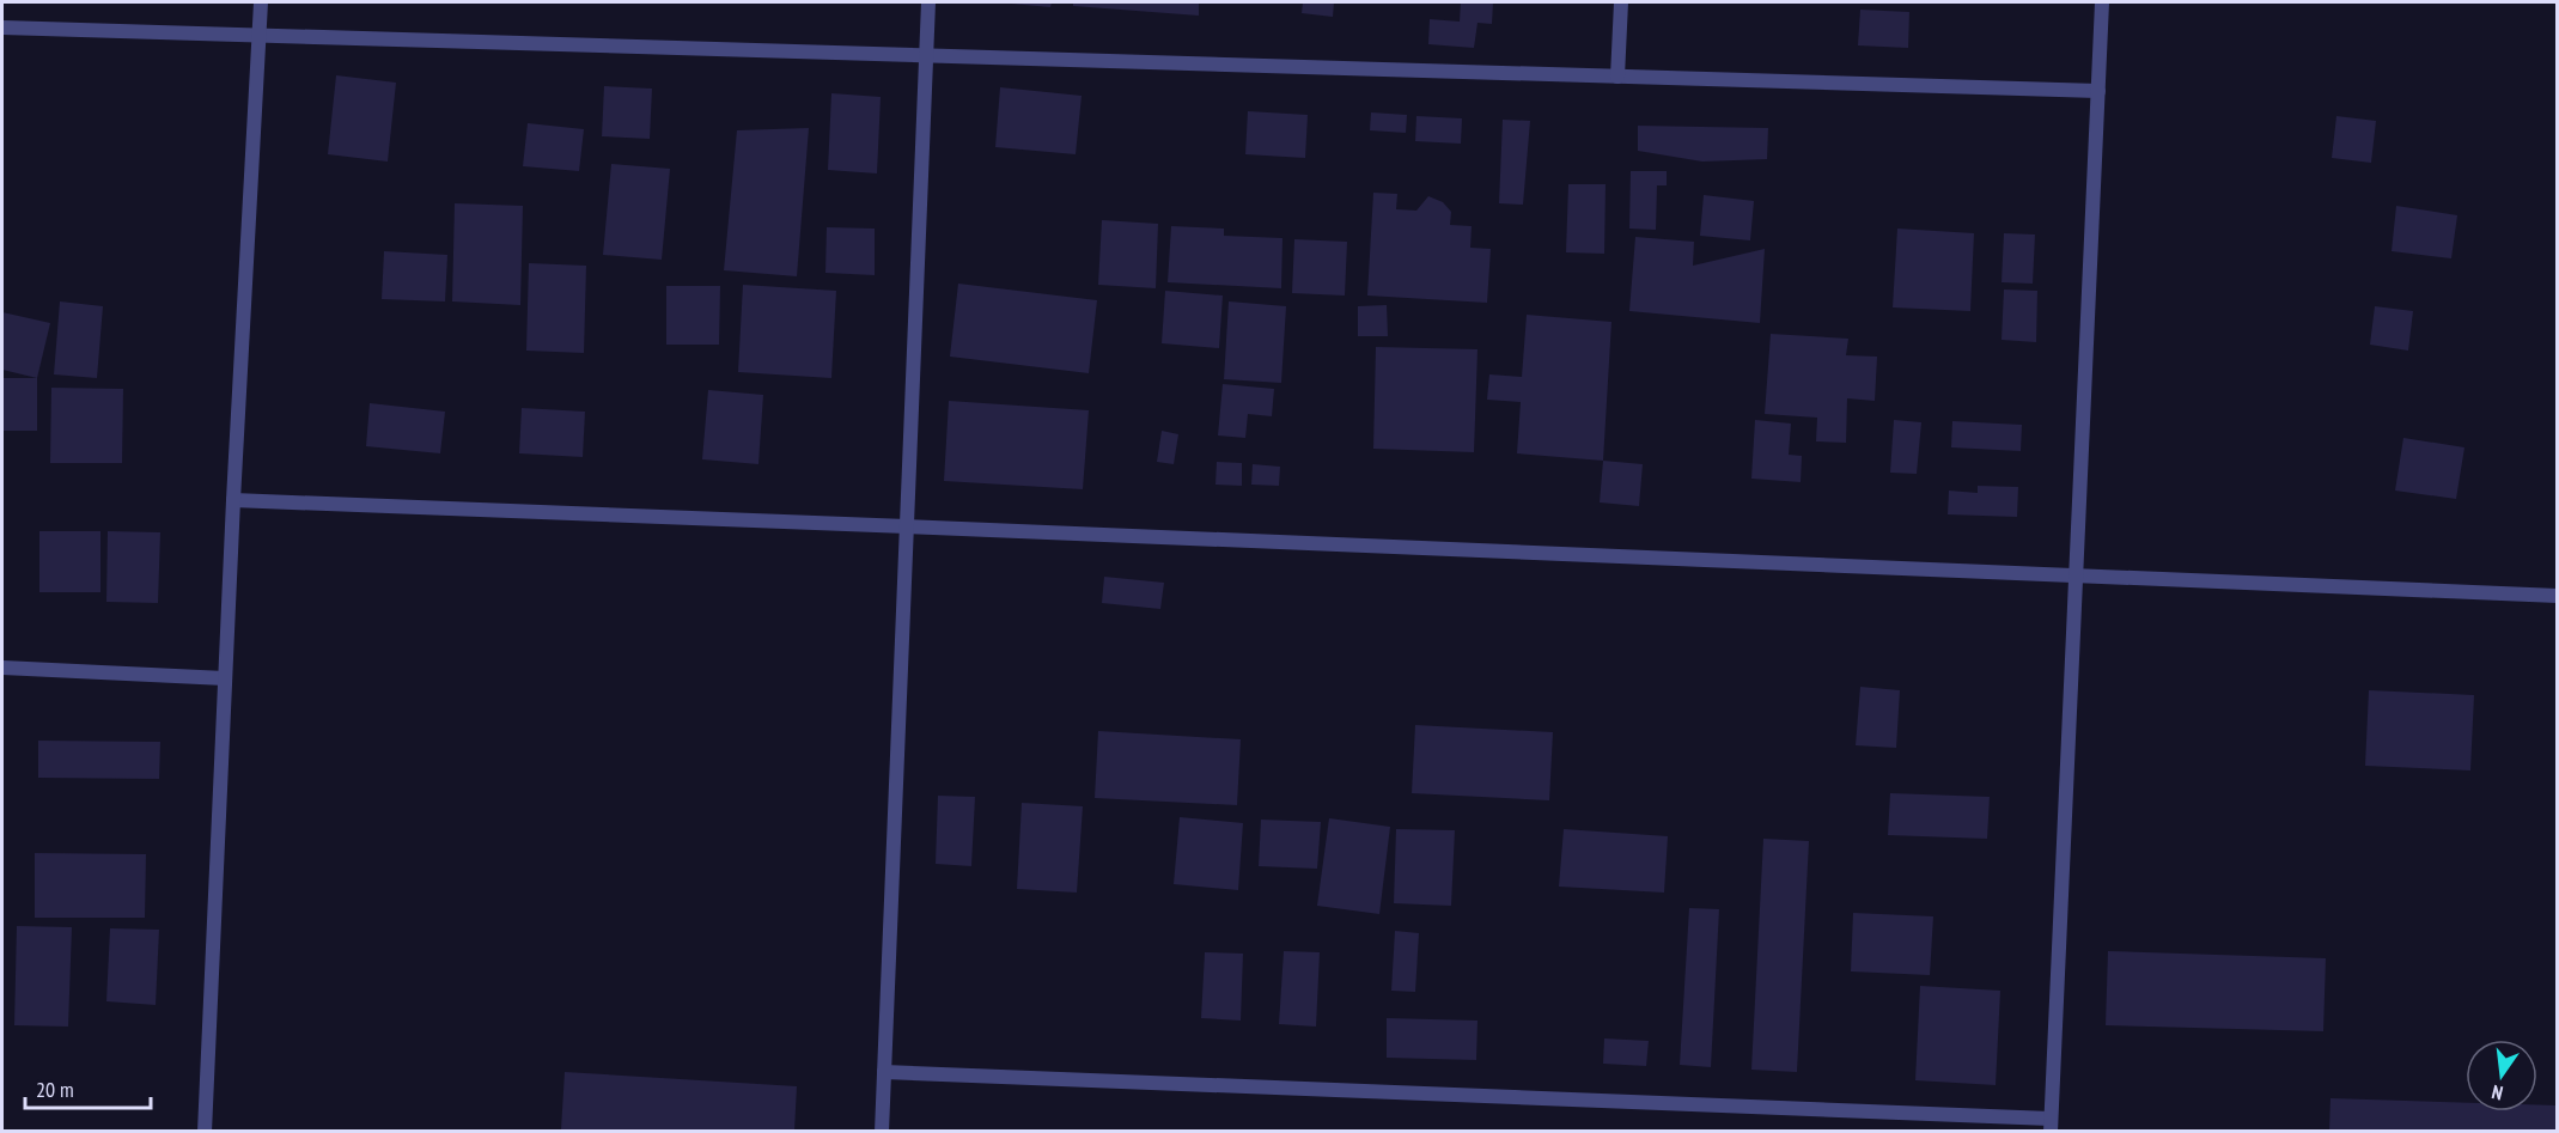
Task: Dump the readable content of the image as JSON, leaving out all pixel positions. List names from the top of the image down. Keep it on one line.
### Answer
{"scale_bar":"20 m","north":"bottom"}
